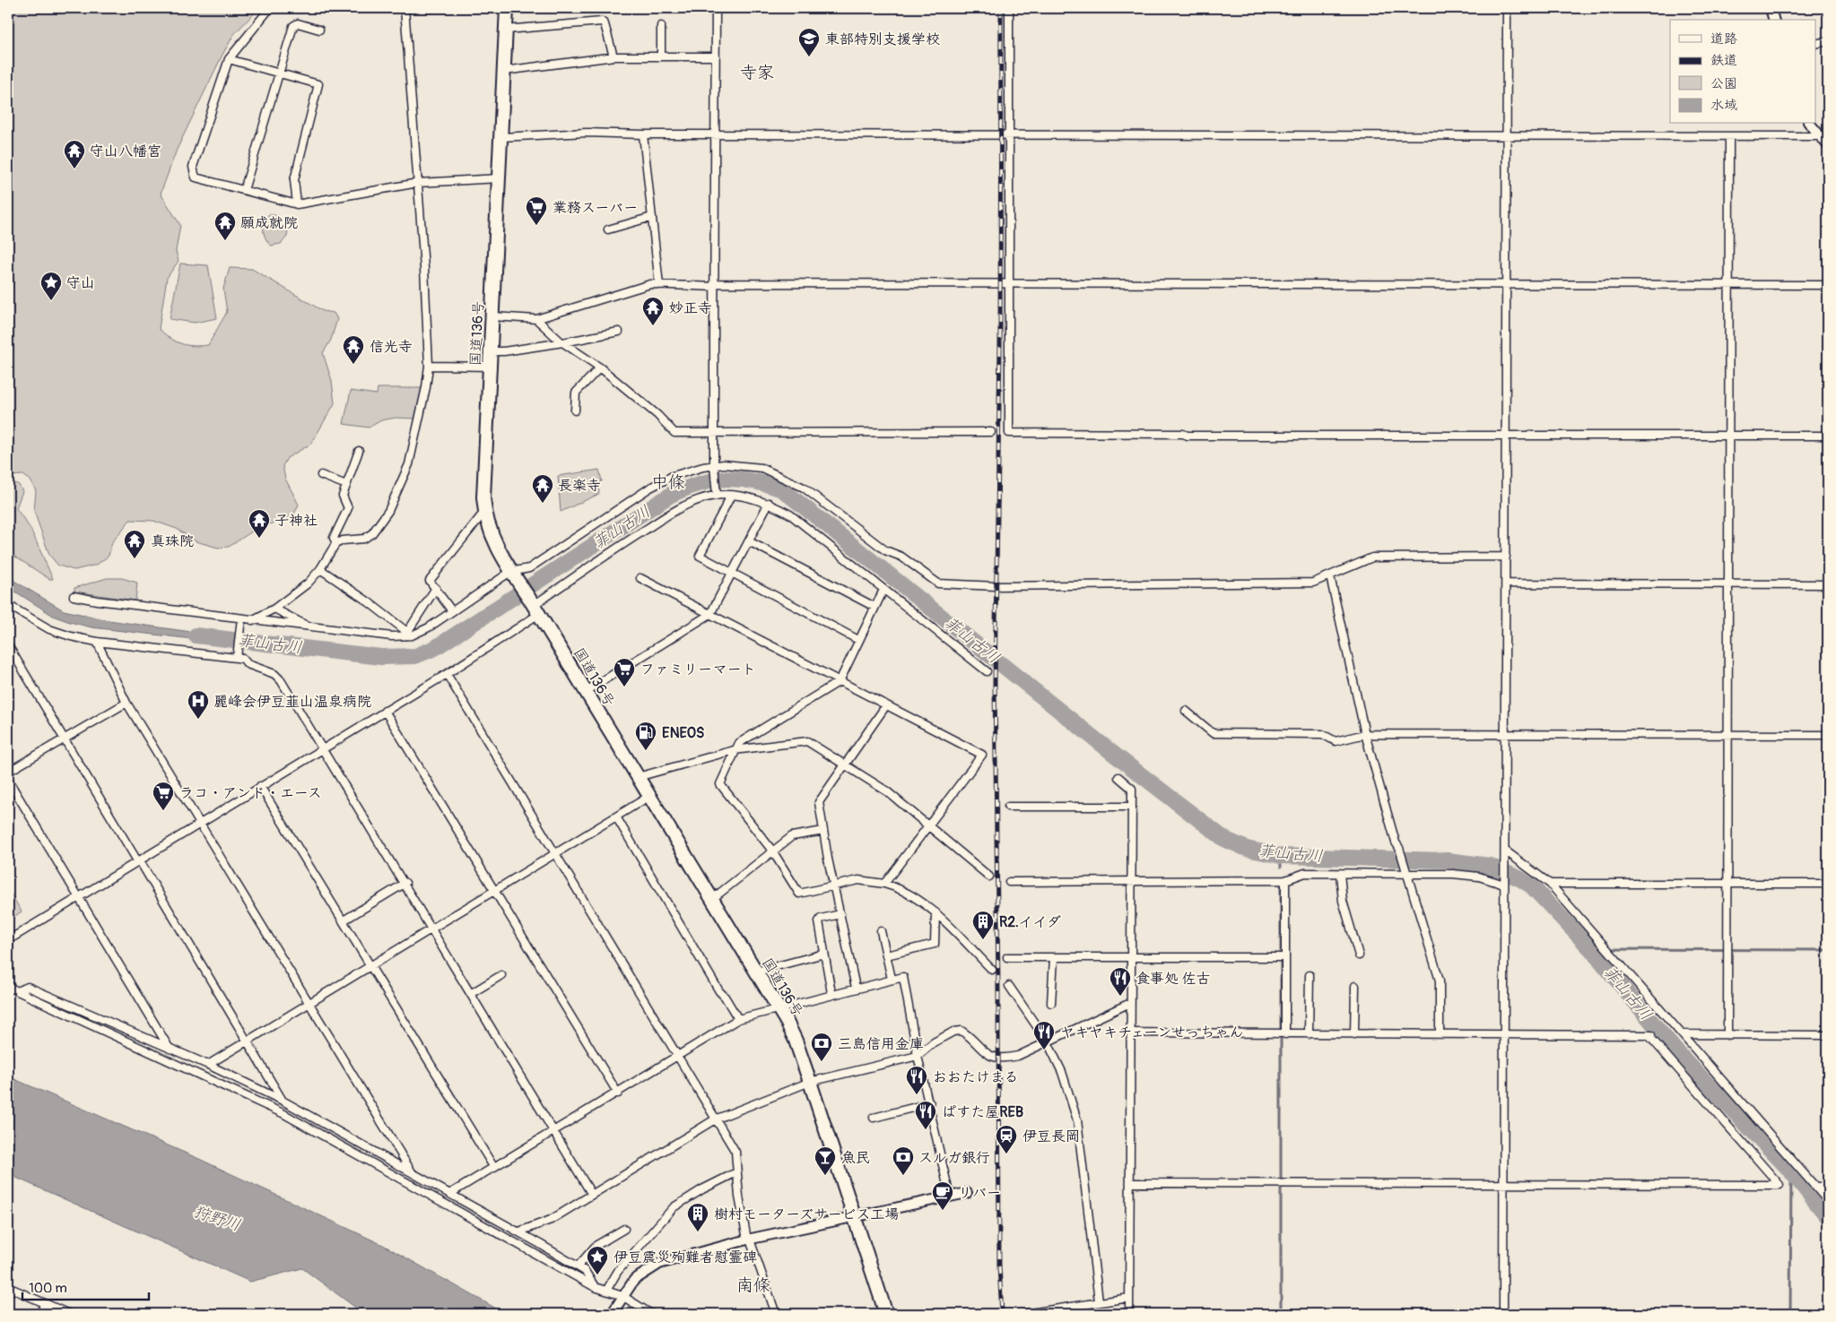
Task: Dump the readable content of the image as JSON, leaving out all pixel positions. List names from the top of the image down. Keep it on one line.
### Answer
{"streets":{"highway":["国道136号"]},"districts":["寺家","中條","南條"],"water":["菲山古川","狩野川"],"places":{"school or university":["東部特別支援学校"],"temple":["守山八幡宮","願成就院","妙正寺","信光寺","長楽寺","子神社","真珠院"],"supermarket":["業務スーパー","ファミリーマート","ラコ・アンド・エース"],"place":["守山","伊豆震災殉難者慰霊碑"],"hospital":["麗峰会伊豆韮山温泉病院"],"fuel station":["ENEOS"],"building":["R2.イイダ","樹村モーターズサービス工場"],"restaurant":["食事処 佐古","ヤキヤキチェーンせっちゃん","おおたけまる","ぱすた屋REB"],"bank":["三島信用金庫","スルガ銀行"],"station":["伊豆長岡"],"bar":["魚民"],"cafe":["リバー"]},"legend":["道路","鉄道","公園","水域"],"scale_bar":"100 m"}
